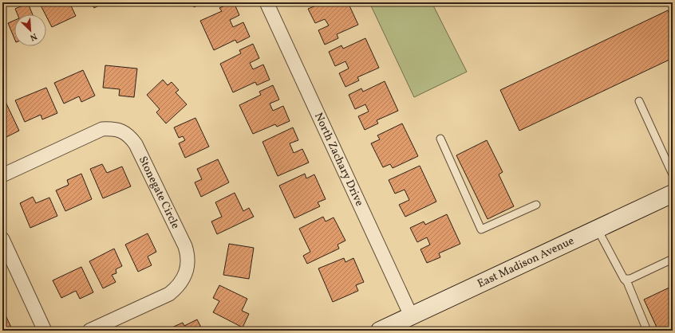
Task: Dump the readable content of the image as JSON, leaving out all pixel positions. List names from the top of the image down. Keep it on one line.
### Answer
{"streets":{"street":["North Zachary Drive","Stonegate Circle","East Madison Avenue"]},"crossings":[["North Zachary Drive","East Madison Avenue"]],"north":"bottom right"}
